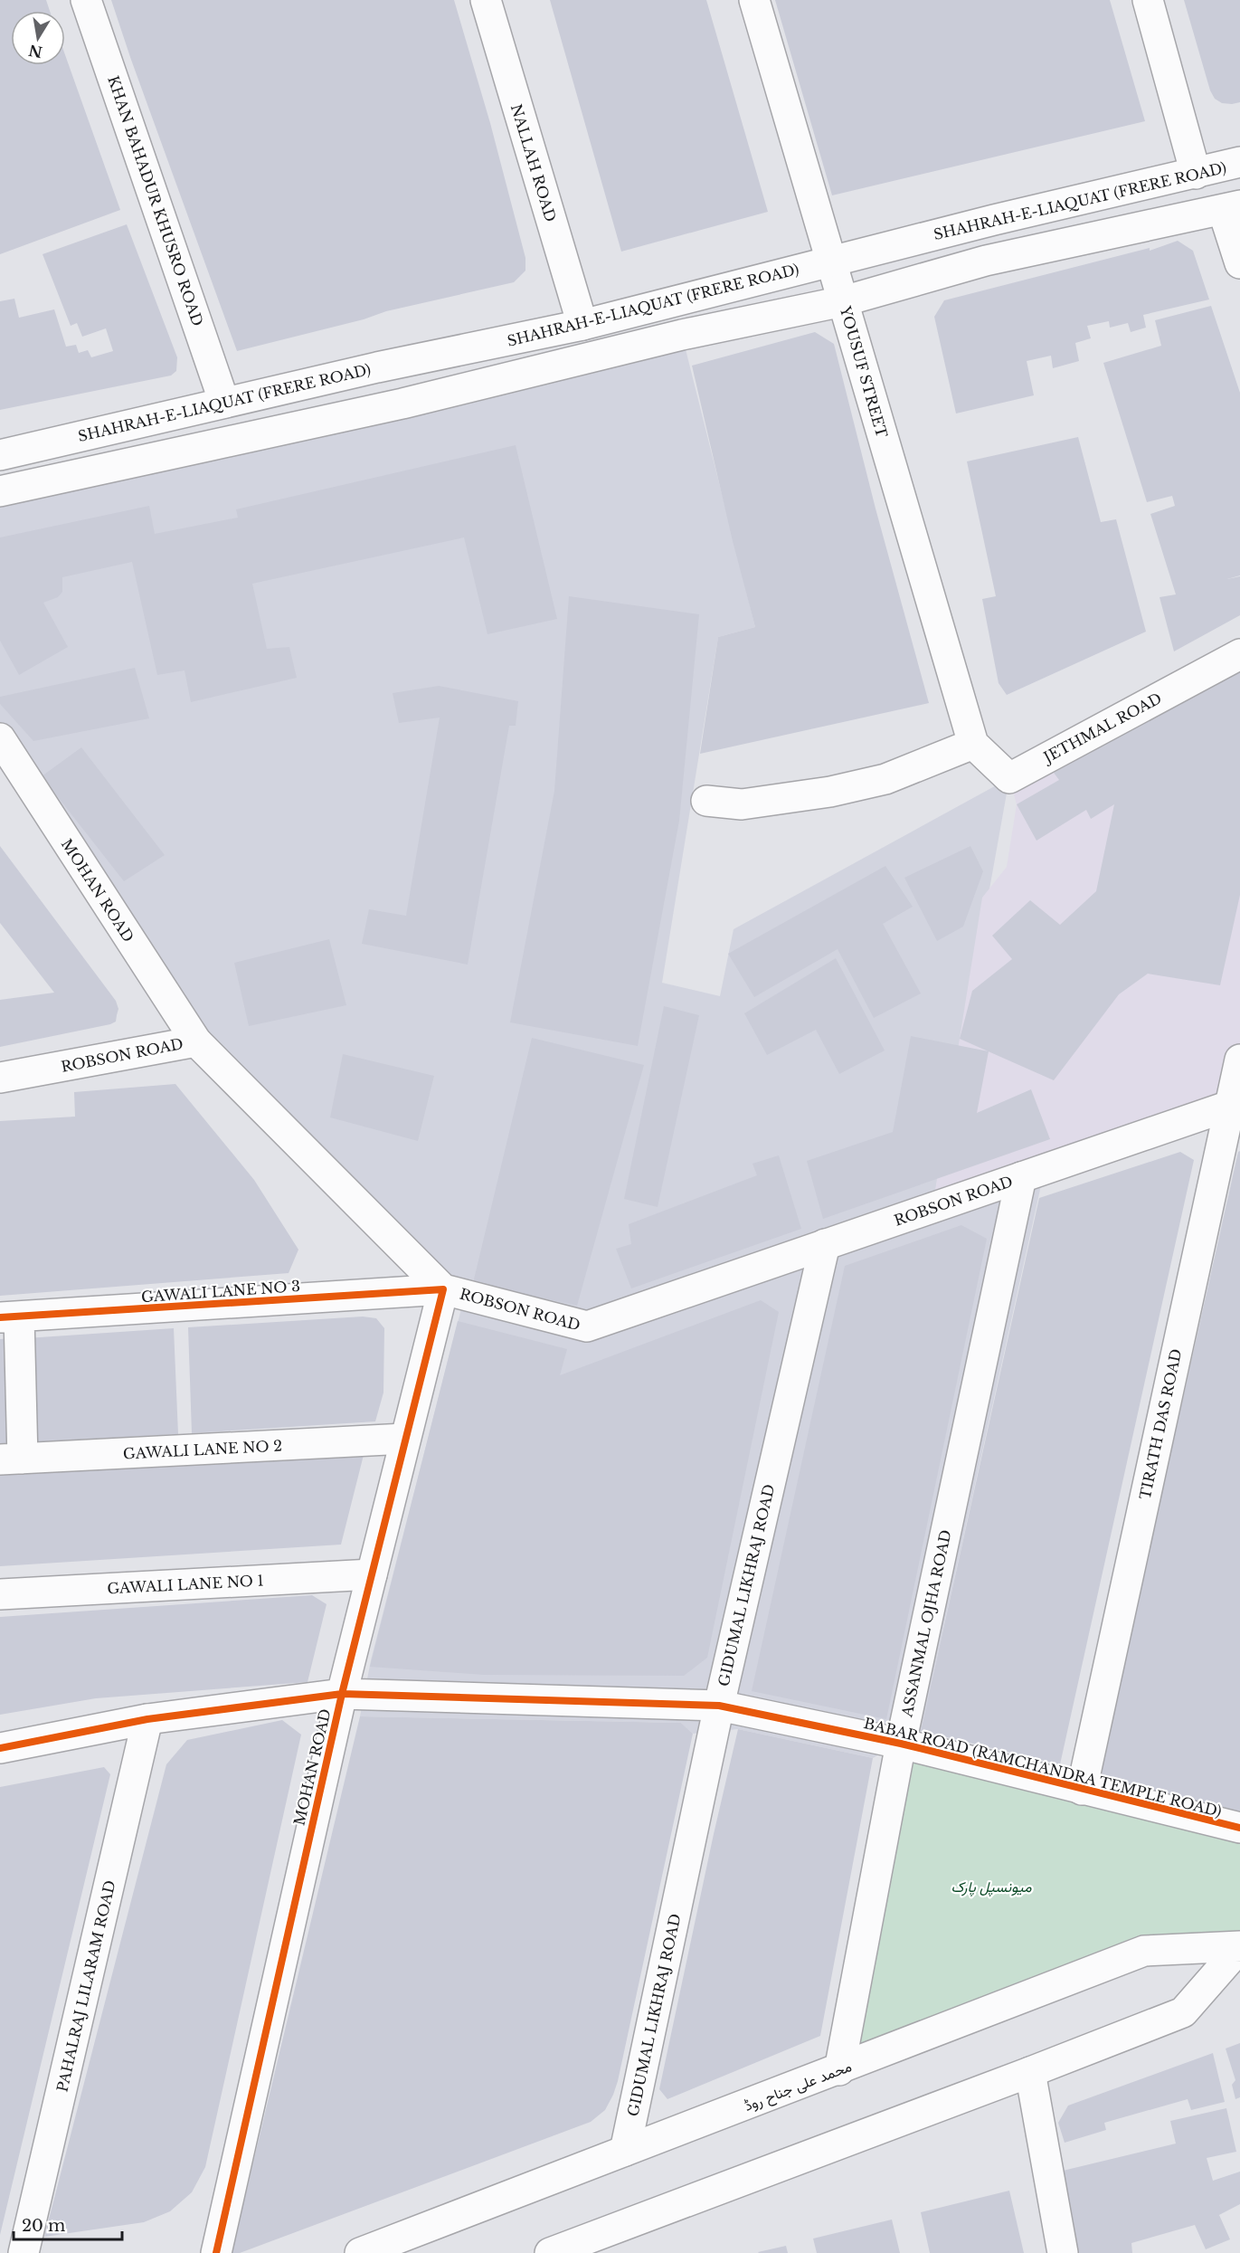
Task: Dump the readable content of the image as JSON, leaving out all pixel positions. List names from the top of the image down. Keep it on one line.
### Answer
{"streets":{"main road":["NALLAH ROAD","KHAN BAHADUR KHUSRO ROAD","SHAHRAH-E-LIAQUAT (FRERE ROAD)","YOUSUF STREET","JETHMAL ROAD","MOHAN ROAD","ROBSON ROAD","GAWALI LANE NO 3","TIRATH DAS ROAD","GAWALI LANE NO 2","GAWALI LANE NO 1","GIDUMAL LIKHRAJ ROAD","ASSANMAL OJHA ROAD","BABAR ROAD (RAMCHANDRA TEMPLE ROAD)","PAHALRAJ LILARAM ROAD","محمد علی جناح روڈ"]},"crossings":[["NALLAH ROAD","SHAHRAH-E-LIAQUAT (FRERE ROAD)"],["KHAN BAHADUR KHUSRO ROAD","SHAHRAH-E-LIAQUAT (FRERE ROAD)"],["SHAHRAH-E-LIAQUAT (FRERE ROAD)","YOUSUF STREET"],["YOUSUF STREET","JETHMAL ROAD"],["MOHAN ROAD","ROBSON ROAD"],["MOHAN ROAD","GAWALI LANE NO 3"],["MOHAN ROAD","GAWALI LANE NO 2"],["MOHAN ROAD","GAWALI LANE NO 1"],["MOHAN ROAD","BABAR ROAD (RAMCHANDRA TEMPLE ROAD)"],["ROBSON ROAD","GAWALI LANE NO 3"],["ROBSON ROAD","TIRATH DAS ROAD"],["ROBSON ROAD","GIDUMAL LIKHRAJ ROAD"],["ROBSON ROAD","ASSANMAL OJHA ROAD"],["TIRATH DAS ROAD","BABAR ROAD (RAMCHANDRA TEMPLE ROAD)"],["GIDUMAL LIKHRAJ ROAD","BABAR ROAD (RAMCHANDRA TEMPLE ROAD)"],["GIDUMAL LIKHRAJ ROAD","محمد علی جناح روڈ"],["ASSANMAL OJHA ROAD","BABAR ROAD (RAMCHANDRA TEMPLE ROAD)"],["ASSANMAL OJHA ROAD","محمد علی جناح روڈ"],["BABAR ROAD (RAMCHANDRA TEMPLE ROAD)","PAHALRAJ LILARAM ROAD"]],"parks":["میونسپل پارک"],"scale_bar":"20 m","north":"bottom"}
